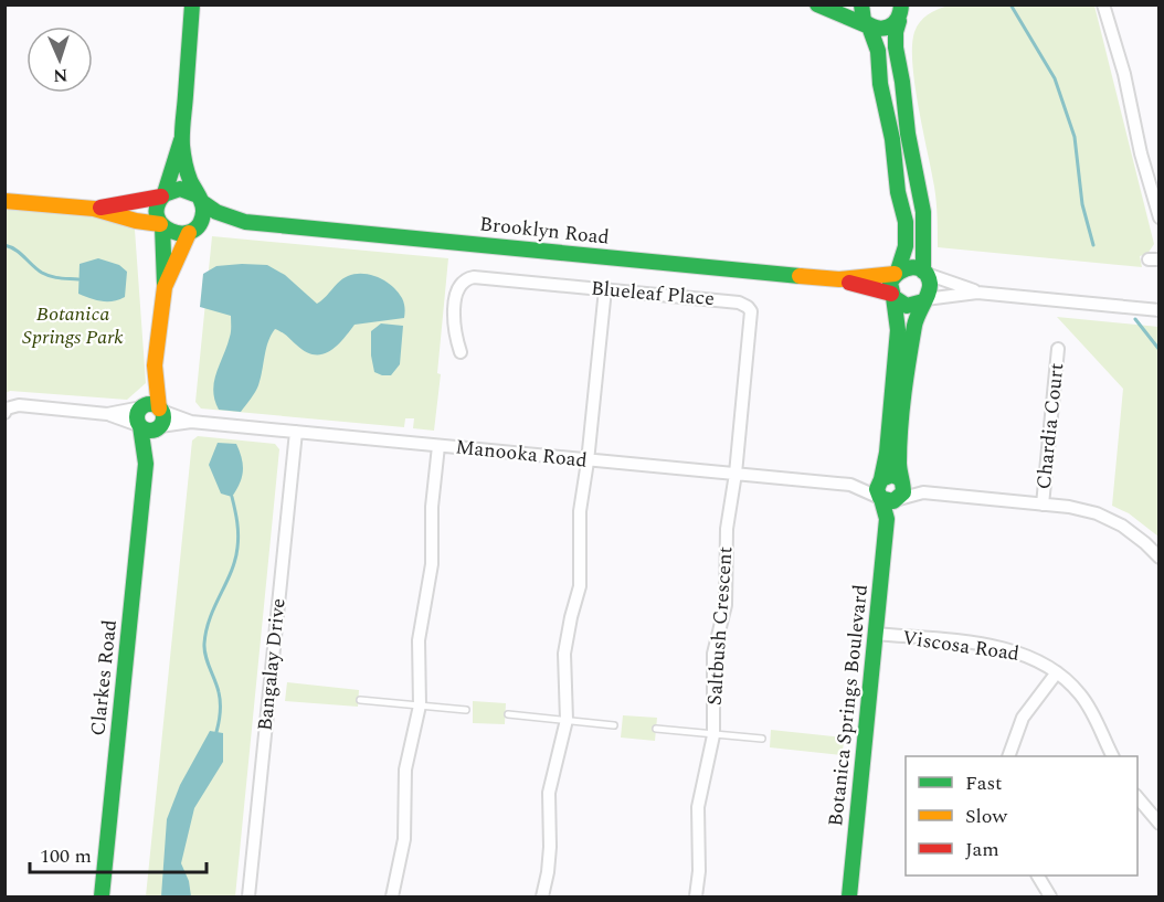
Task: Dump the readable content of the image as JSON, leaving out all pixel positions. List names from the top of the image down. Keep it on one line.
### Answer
{"streets":{"street":["Brooklyn Road","Blueleaf Place","Chardia Court","Manooka Road","Saltbush Crescent","Viscosa Road","Bangalay Drive","Clarkes Road","Botanica Springs Boulevard"]},"crossings":[["Brooklyn Road","Clarkes Road"],["Blueleaf Place","Manooka Road"],["Blueleaf Place","Saltbush Crescent"],["Manooka Road","Saltbush Crescent"],["Manooka Road","Bangalay Drive"],["Manooka Road","Clarkes Road"],["Manooka Road","Botanica Springs Boulevard"],["Viscosa Road","Botanica Springs Boulevard"]],"parks":["Botanica Springs Park"],"legend":["Fast","Slow","Jam"],"scale_bar":"100 m","north":"bottom"}
